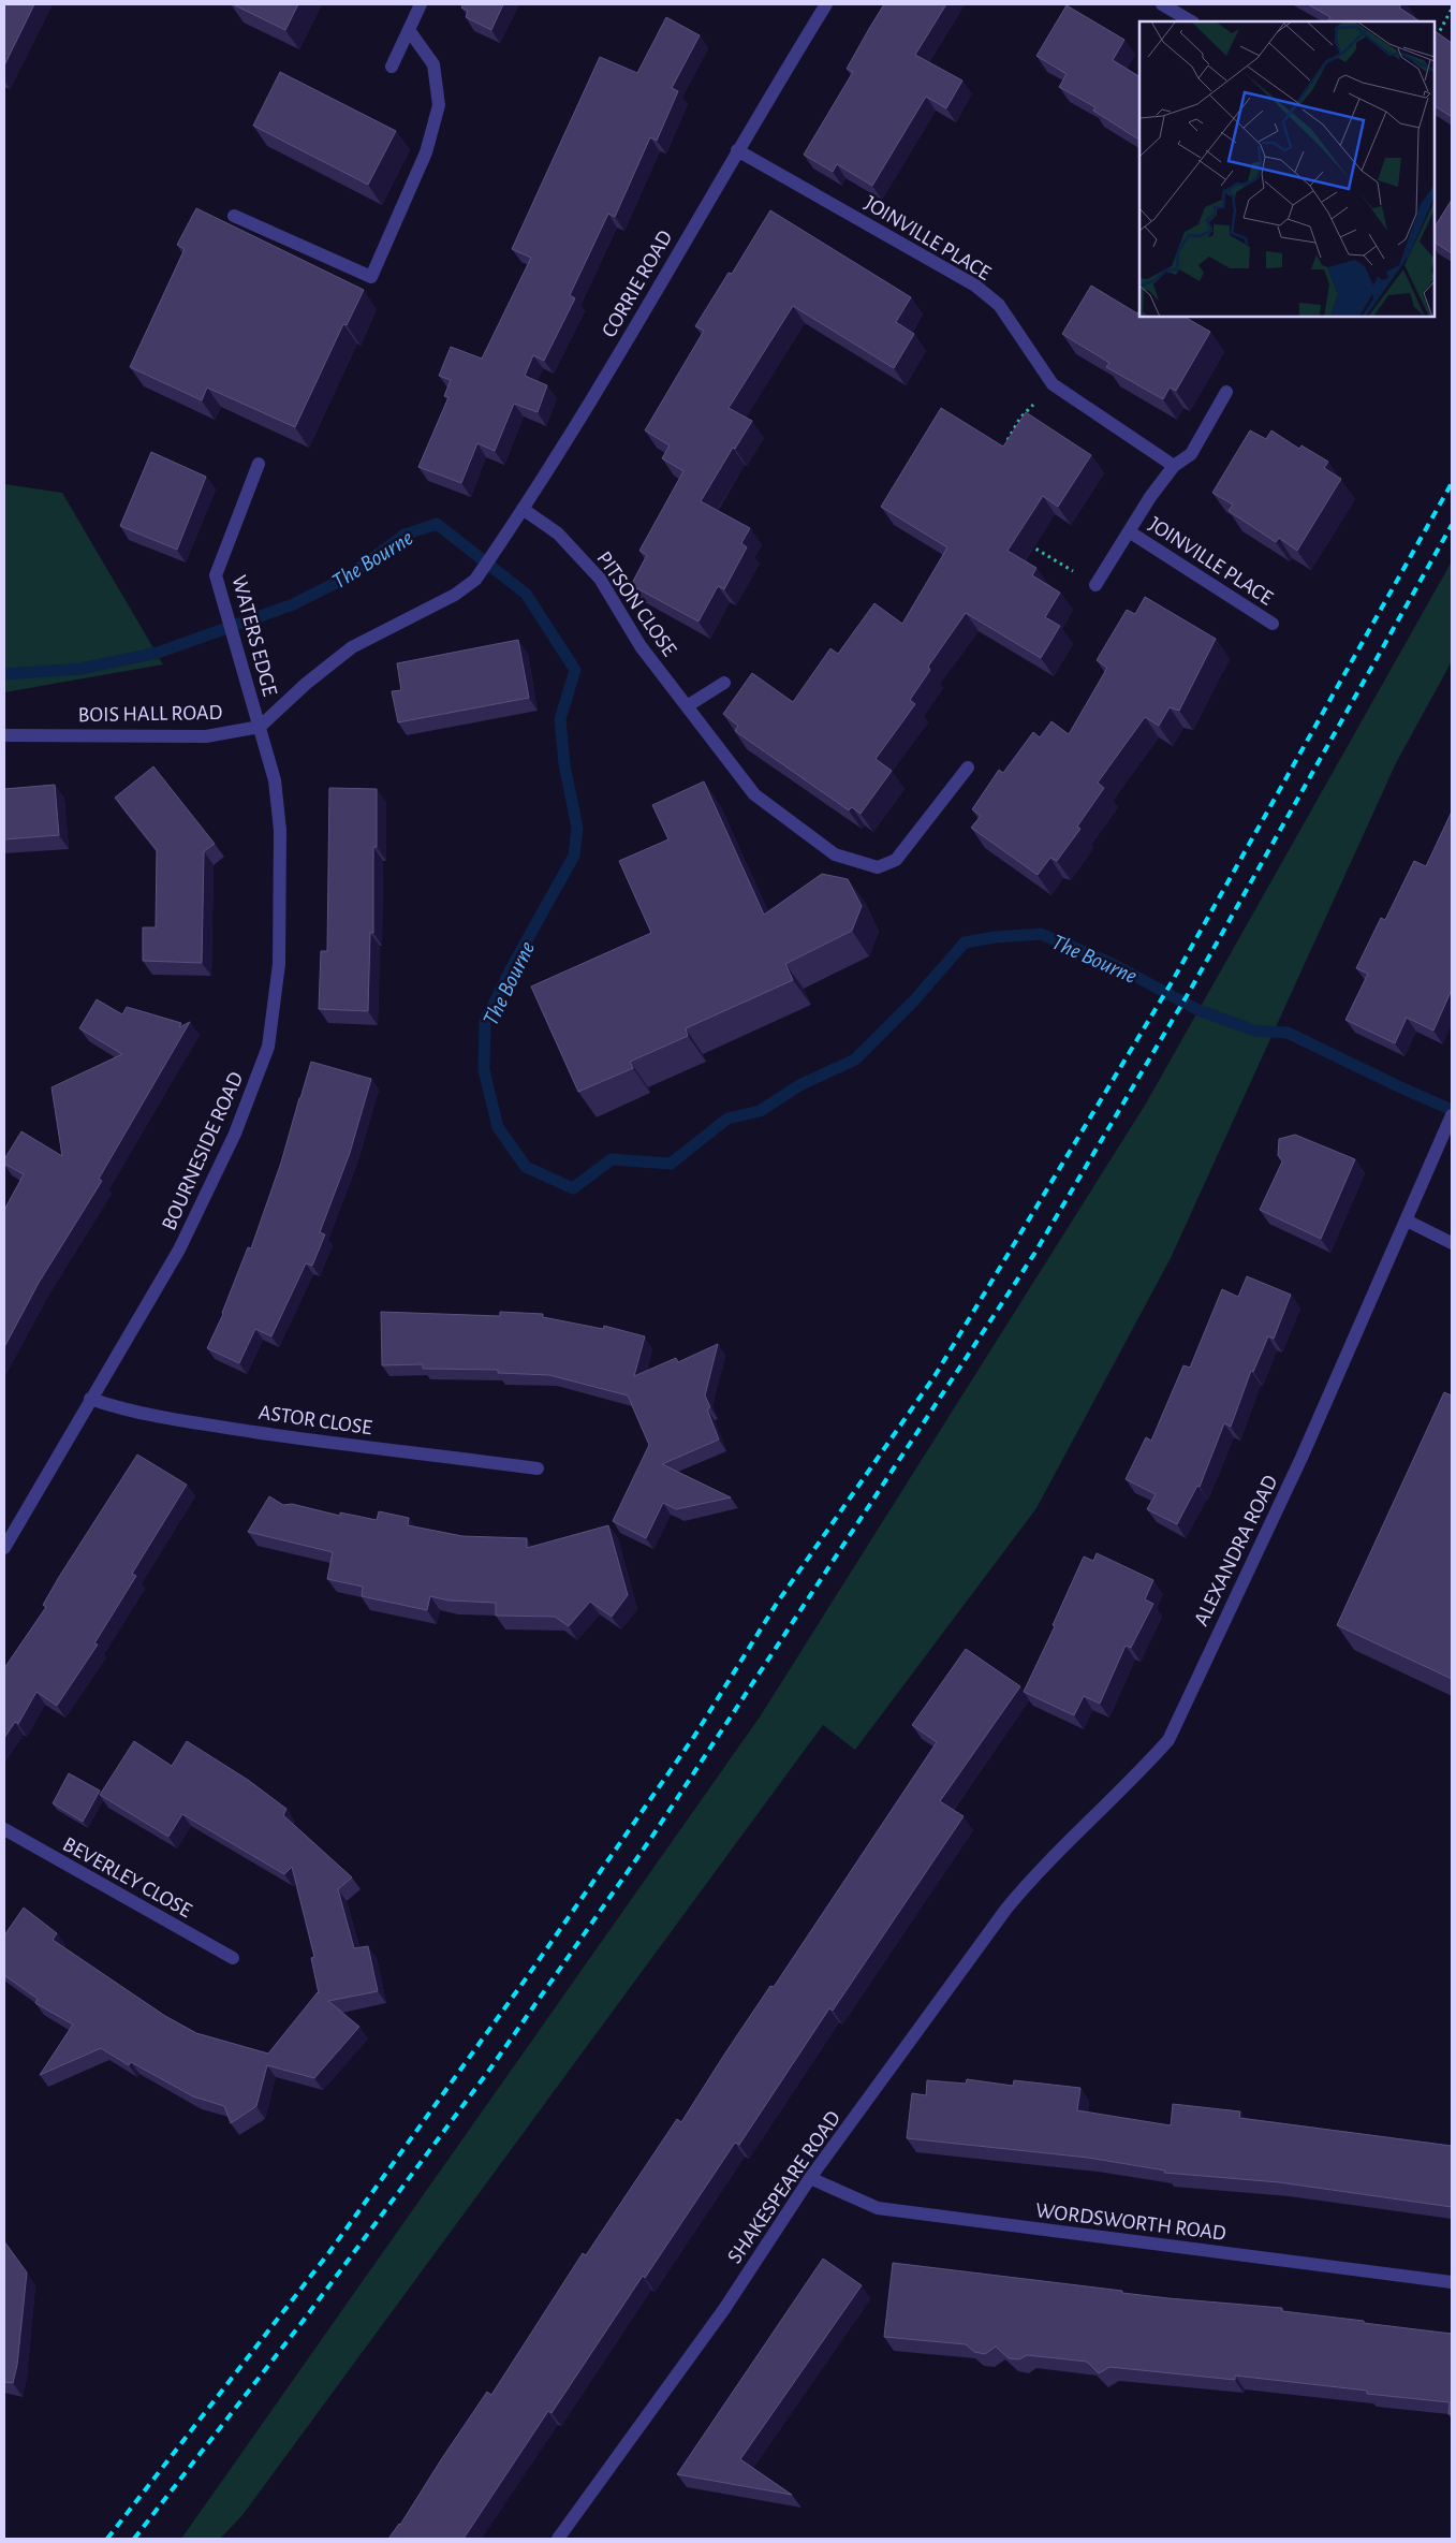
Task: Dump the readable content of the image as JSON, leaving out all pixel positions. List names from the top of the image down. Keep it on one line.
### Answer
{"streets":{"street":["JOINVILLE PLACE","CORRIE ROAD","PITSON CLOSE","WATERS EDGE","BOIS HALL ROAD","BOURNESIDE ROAD","ASTOR CLOSE","ALEXANDRA ROAD","BEVERLEY CLOSE","SHAKESPEARE ROAD","WORDSWORTH ROAD"]},"crossings":[["JOINVILLE PLACE","CORRIE ROAD"],["CORRIE ROAD","PITSON CLOSE"],["CORRIE ROAD","WATERS EDGE"],["CORRIE ROAD","BOIS HALL ROAD"],["CORRIE ROAD","BOURNESIDE ROAD"],["WATERS EDGE","BOIS HALL ROAD"],["WATERS EDGE","BOURNESIDE ROAD"],["BOIS HALL ROAD","BOURNESIDE ROAD"],["BOURNESIDE ROAD","ASTOR CLOSE"],["ALEXANDRA ROAD","SHAKESPEARE ROAD"],["SHAKESPEARE ROAD","WORDSWORTH ROAD"]],"water":["The Bourne"]}
